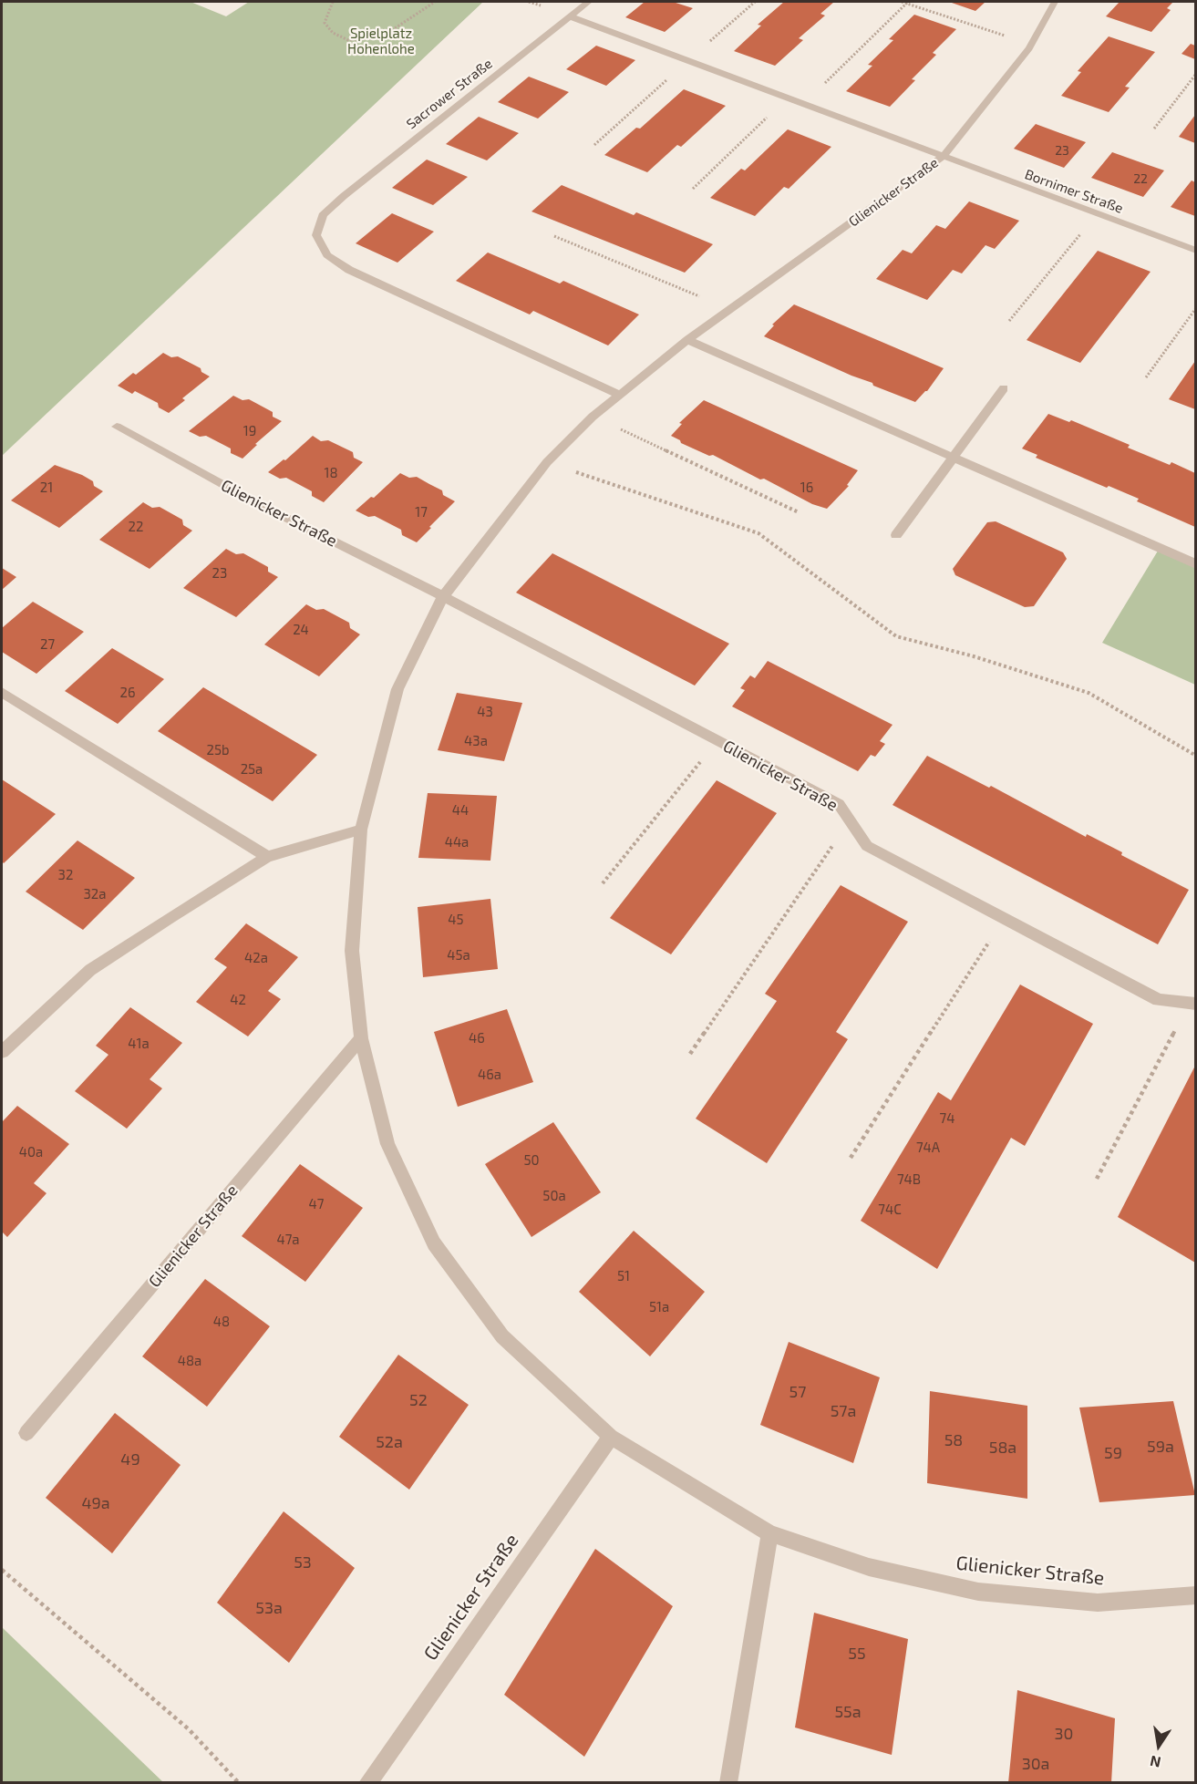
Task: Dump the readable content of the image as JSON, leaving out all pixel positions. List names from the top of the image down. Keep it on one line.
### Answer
{"streets":{"street":["Sacrower Straße","Bornimer Straße","Glienicker Straße"]},"crossings":[["Sacrower Straße","Glienicker Straße"],["Bornimer Straße","Glienicker Straße"]],"parks":["Spielplatz Hohenlohe"],"house_numbers":["23","22","19","18","21","16","17","22","23","24","27","26","43","43a","25b","25a","44","44a","32","32a","45","45a","42a","42","46","41a","46a","74","74A","40a","50","74B","50a","47","74C","47a","51","51a","48","48a","57","52","57a","58","52a","59a","58a","59","49","49a","53","53a","55","55a","30","30a"],"north":"bottom"}
